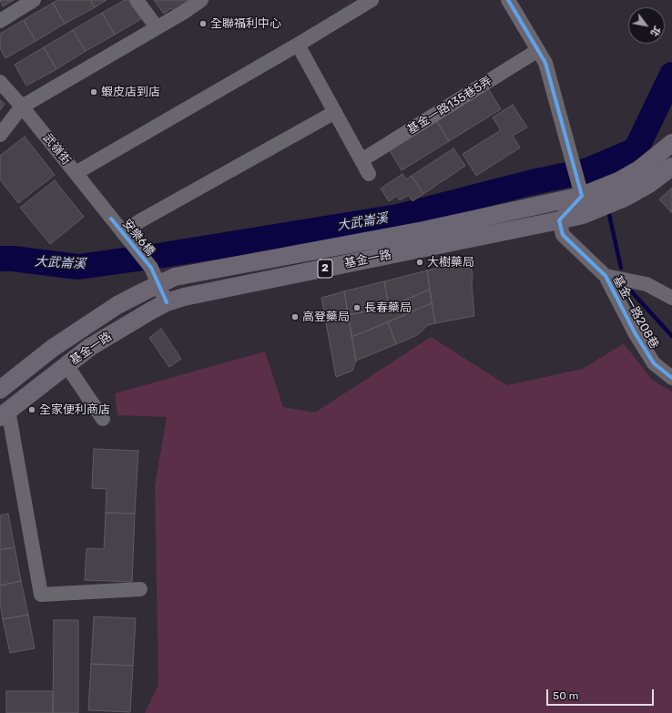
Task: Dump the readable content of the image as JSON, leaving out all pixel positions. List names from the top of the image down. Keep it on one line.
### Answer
{"streets":{"main road":["基金一路","2"],"street":["基金一路135巷5弄","武嶺街","安樂6橋","基金一路208巷"]},"crossings":[["武嶺街","安樂6橋"],["安樂6橋","基金一路"],["基金一路","基金一路208巷"]],"water":["大武崙溪"],"places":["全聯福利中心","蝦皮店到店","大樹藥局","長春藥局","高登藥局","全家便利商店"],"scale_bar":"50 m","north":"bottom right"}
